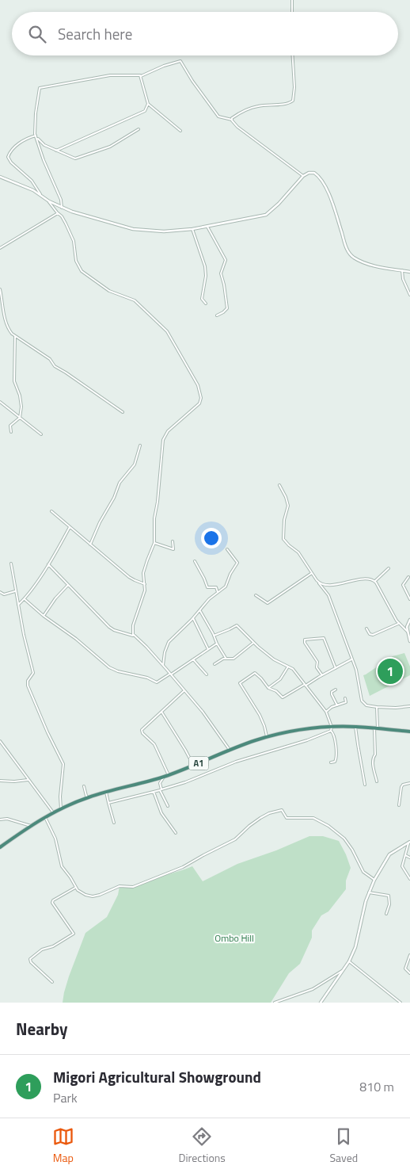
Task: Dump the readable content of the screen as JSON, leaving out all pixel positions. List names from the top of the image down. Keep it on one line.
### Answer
{"streets":{"highway":["A1"]},"parks":["Ombo Hill"],"page":{"search":"Search here","pins":"1","heading":"Nearby","list":[{"mark":"1","name":"Migori Agricultural Showground","note":"Park","value":"810 m"}],"nav":["Map","Directions","Saved"]}}
